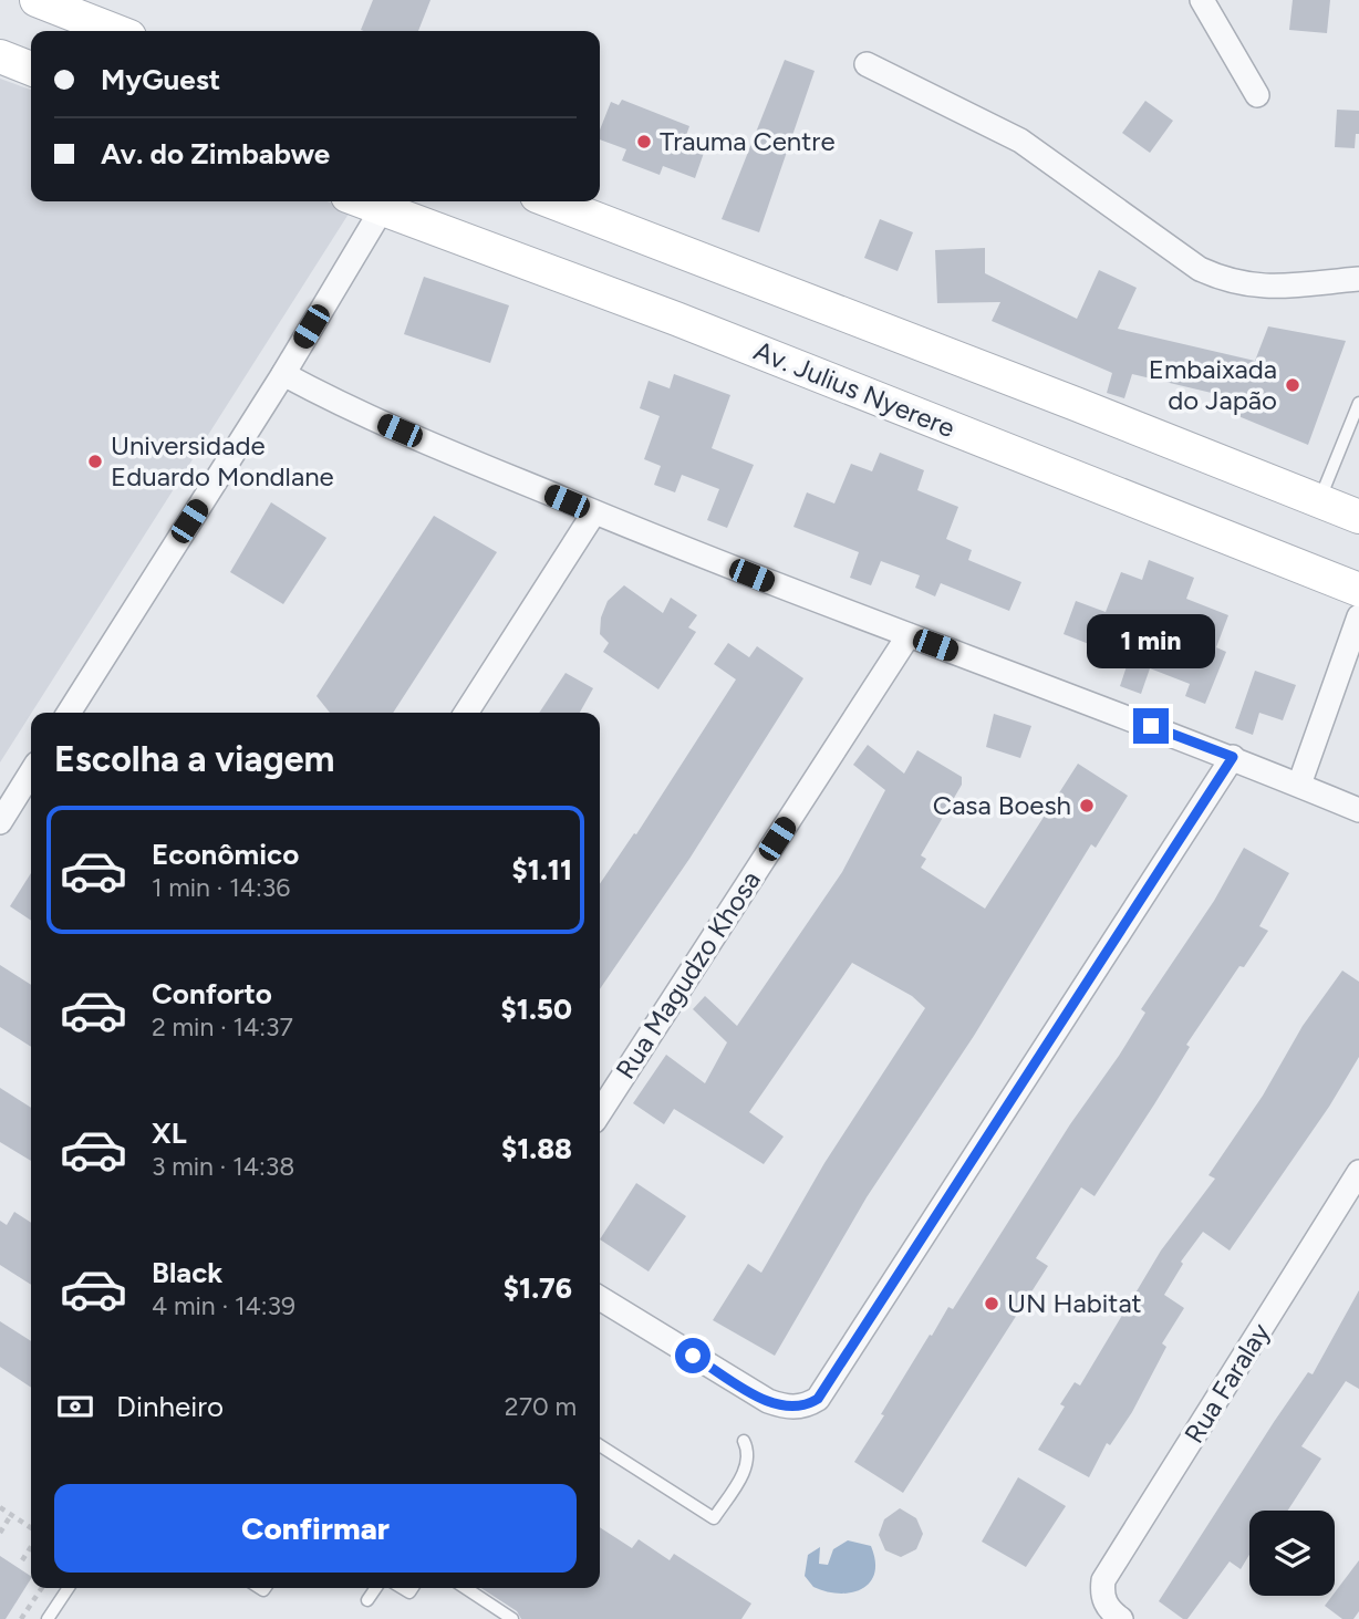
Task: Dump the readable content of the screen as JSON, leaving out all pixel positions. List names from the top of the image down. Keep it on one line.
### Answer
{"streets":{"main road":["Av. Julius Nyerere"],"street":["Rua Magudzo Khosa","Rua Faralay"]},"places":["Trauma Centre","Embaixada do Japão","Universidade Eduardo Mondlane","Casa Boesh","UN Habitat"],"page":{"banner":["MyGuest","Av. do Zimbabwe"],"bubble":"1 min","heading":"Escolha a viagem","list":[{"name":"Econômico","note":"1 min · 14:36","value":"$1.11"},{"name":"Conforto","note":"2 min · 14:37","value":"$1.50"},{"name":"XL","note":"3 min · 14:38","value":"$1.88"},{"name":"Black","note":"4 min · 14:39","value":"$1.76"}],"pay":["Dinheiro","270 m"],"buttons":"Confirmar"}}
